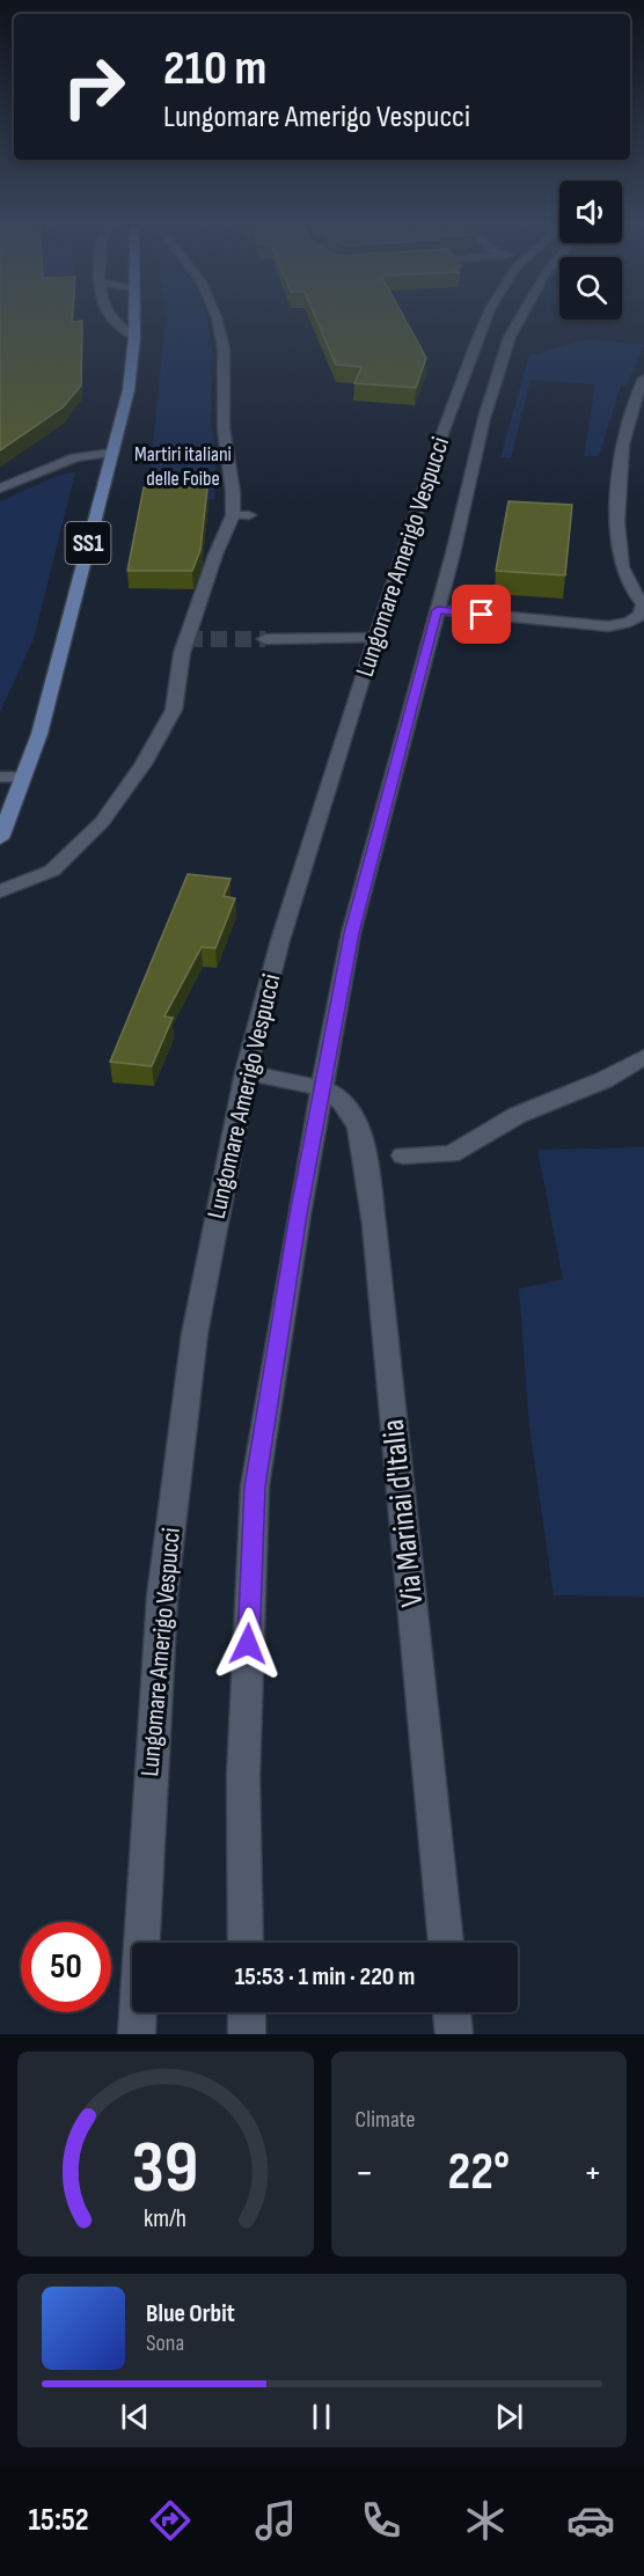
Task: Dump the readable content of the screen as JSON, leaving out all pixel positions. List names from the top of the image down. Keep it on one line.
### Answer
{"streets":{"main road":["SS1","Lungomare Amerigo Vespucci","Via Marinai d'Italia"]},"crossings":[["Lungomare Amerigo Vespucci","Via Marinai d'Italia"]],"parks":["Martiri italiani delle Foibe"],"page":{"turn":["210 m","Lungomare Amerigo Vespucci"],"limit":"50","trip":"15:53 · 1 min · 220 m","tile":"Climate","heat":["−","22°","+"],"song":["Blue Orbit","Sona"],"tabs":"15:52","gauge":["39","km/h"]}}
